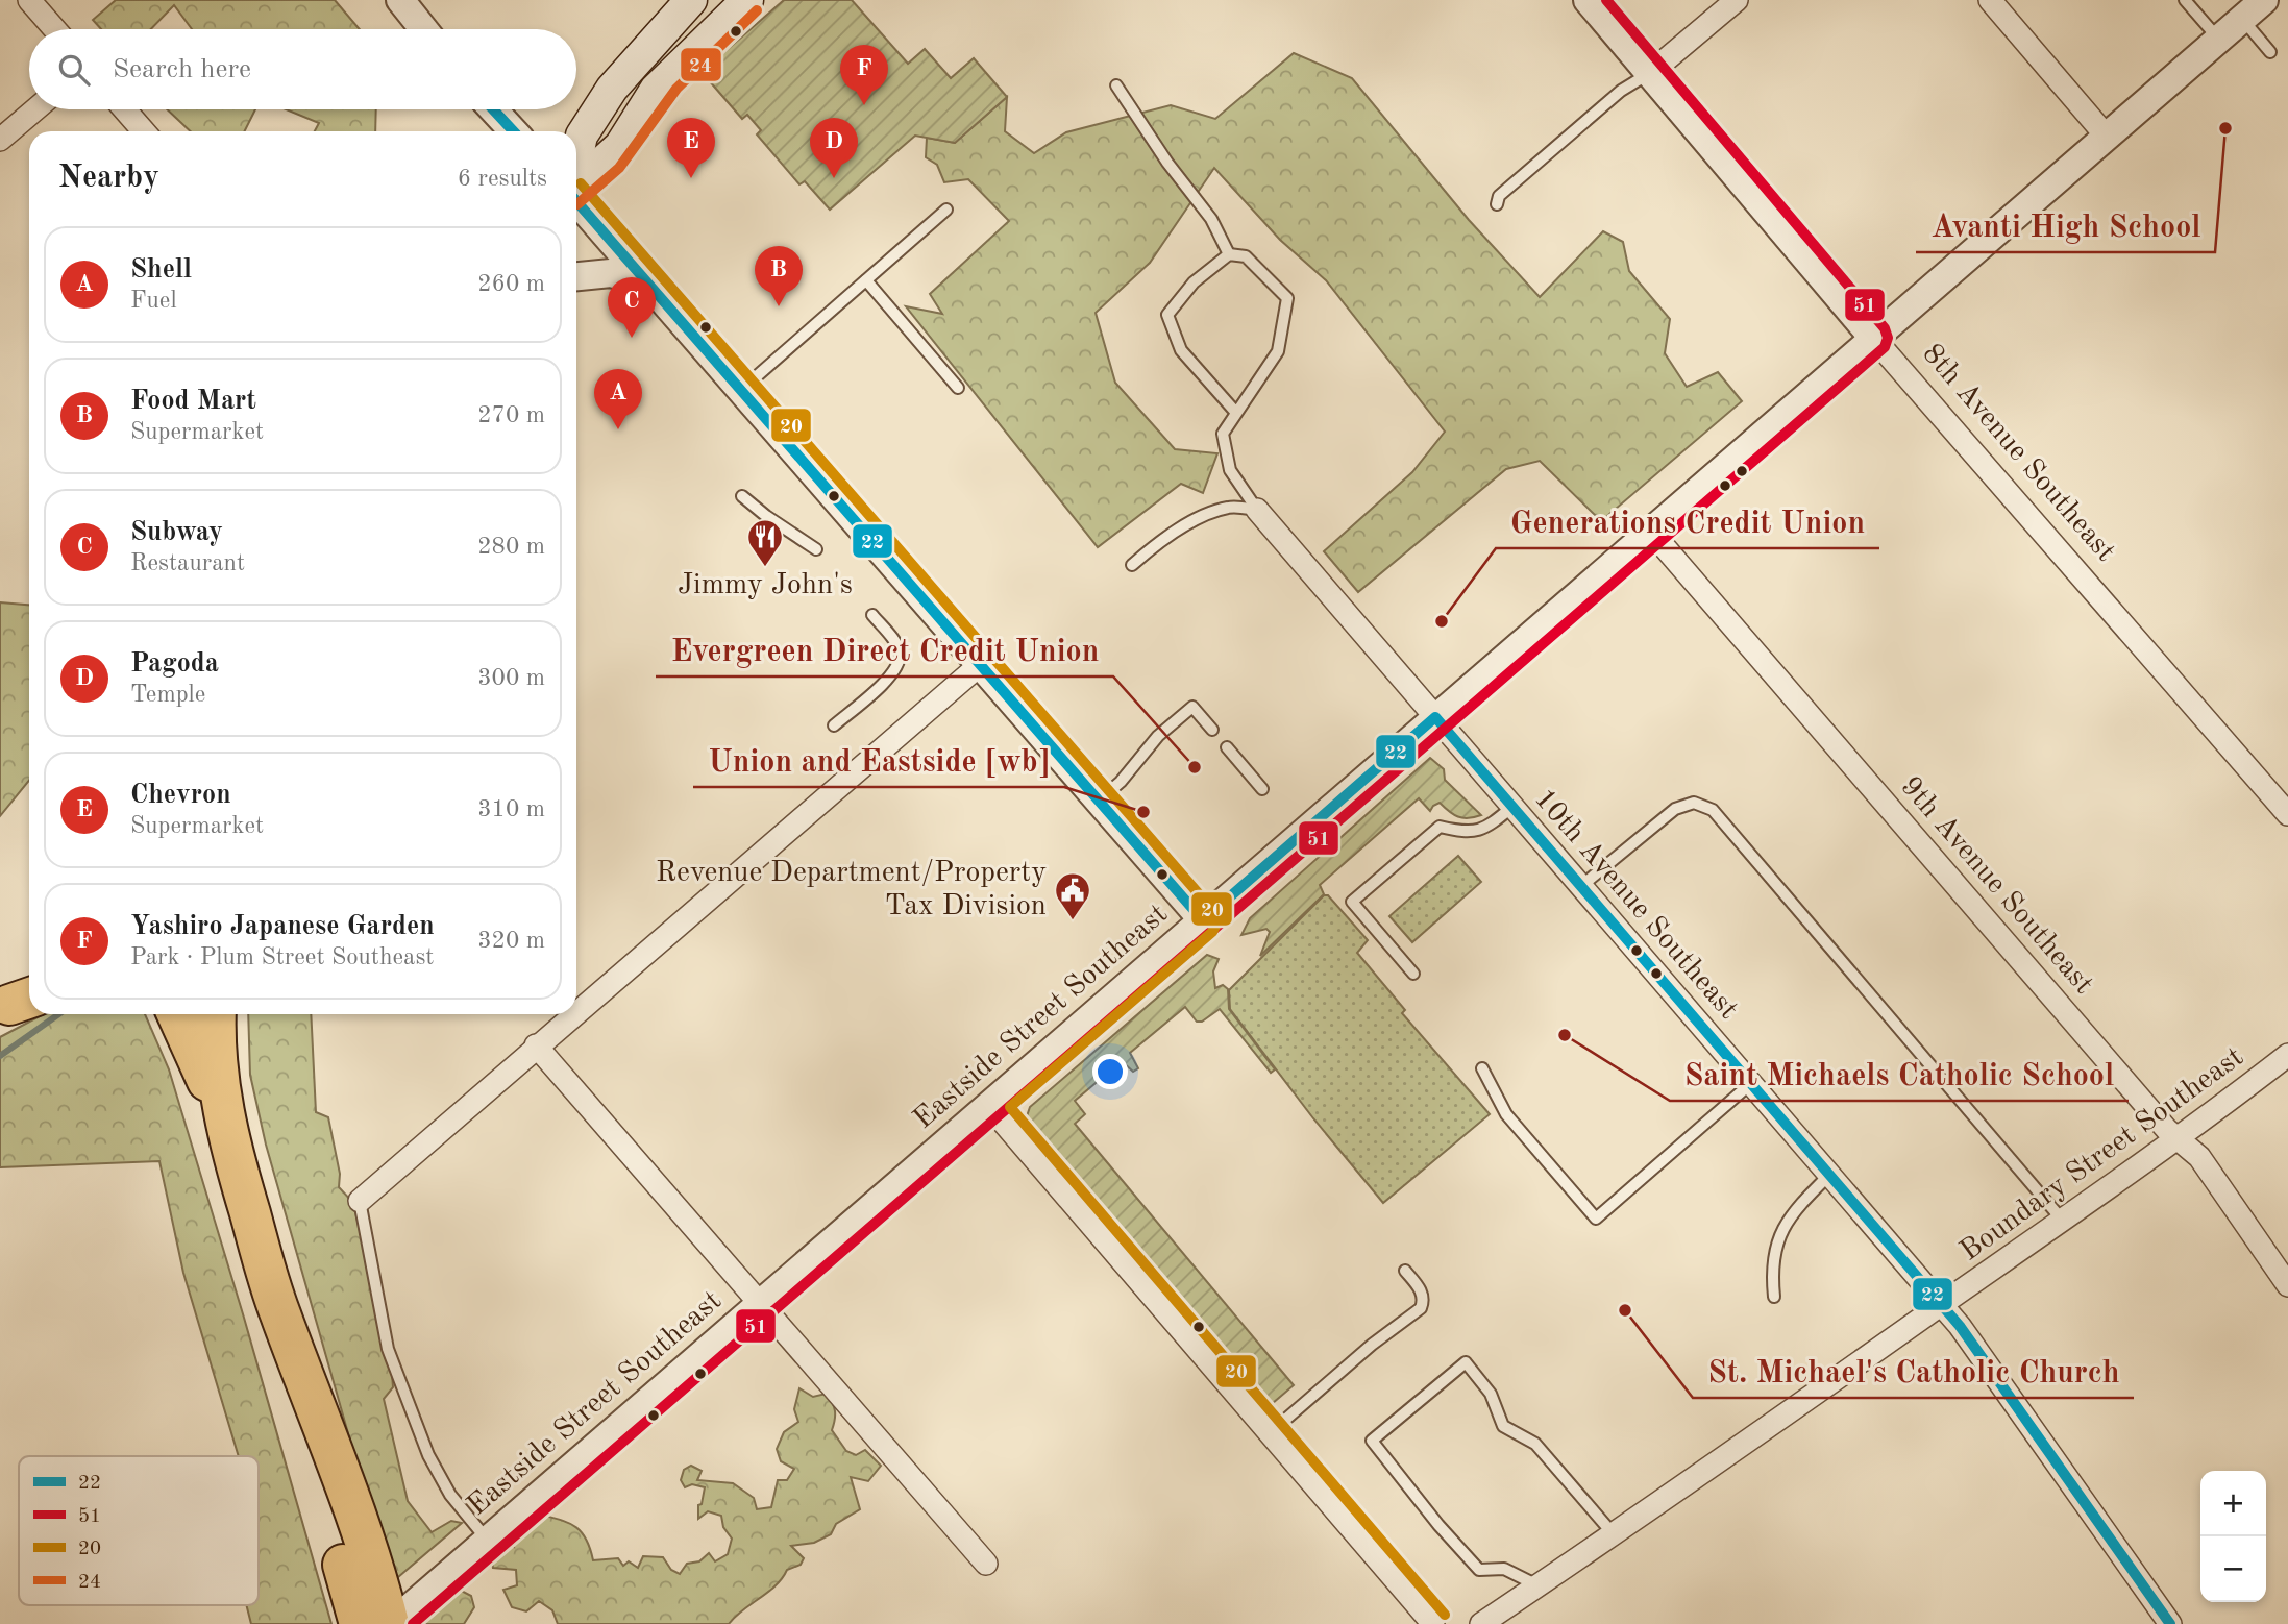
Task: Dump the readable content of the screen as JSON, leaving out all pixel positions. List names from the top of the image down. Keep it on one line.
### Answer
{"streets":{"street":["8th Avenue Southeast","9th Avenue Southeast","10th Avenue Southeast","Eastside Street Southeast","Boundary Street Southeast"]},"crossings":[["8th Avenue Southeast","Eastside Street Southeast"],["9th Avenue Southeast","Eastside Street Southeast"],["9th Avenue Southeast","Boundary Street Southeast"],["10th Avenue Southeast","Eastside Street Southeast"],["10th Avenue Southeast","Boundary Street Southeast"]],"places":{"other":["Avanti High School","Generations Credit Union","Evergreen Direct Credit Union","Union and Eastside [wb]","Saint Michaels Catholic School","St. Michael's Catholic Church"],"restaurant":["Jimmy John's"],"public building":["Revenue Department/Property Tax Division"]},"lines":["transit line 51","transit line 24","transit line 22","transit line 20"],"legend":["22","51","20","24"],"page":{"search":"Search here","pins":["F","D","E","B","C","A"],"heading":["Nearby","6 results"],"list":[{"mark":"A","name":"Shell","note":"Fuel","value":"260 m"},{"mark":"B","name":"Food Mart","note":"Supermarket","value":"270 m"},{"mark":"C","name":"Subway","note":"Restaurant","value":"280 m"},{"mark":"D","name":"Pagoda","note":"Temple","value":"300 m"},{"mark":"E","name":"Chevron","note":"Supermarket","value":"310 m"},{"mark":"F","name":"Yashiro Japanese Garden","note":"Park · Plum Street Southeast","value":"320 m"}],"map_buttons":["+","−"]}}
